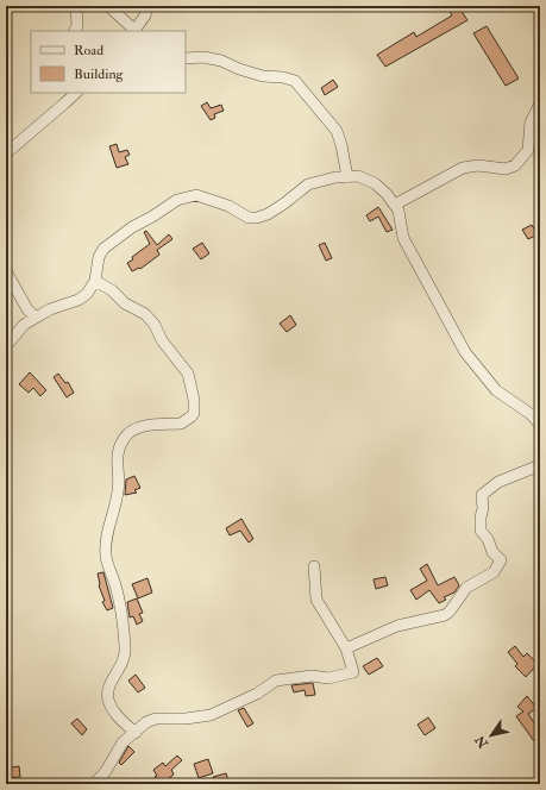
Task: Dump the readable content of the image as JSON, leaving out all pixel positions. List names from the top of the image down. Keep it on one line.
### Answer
{"legend":["Road","Building"],"north":"bottom left"}
